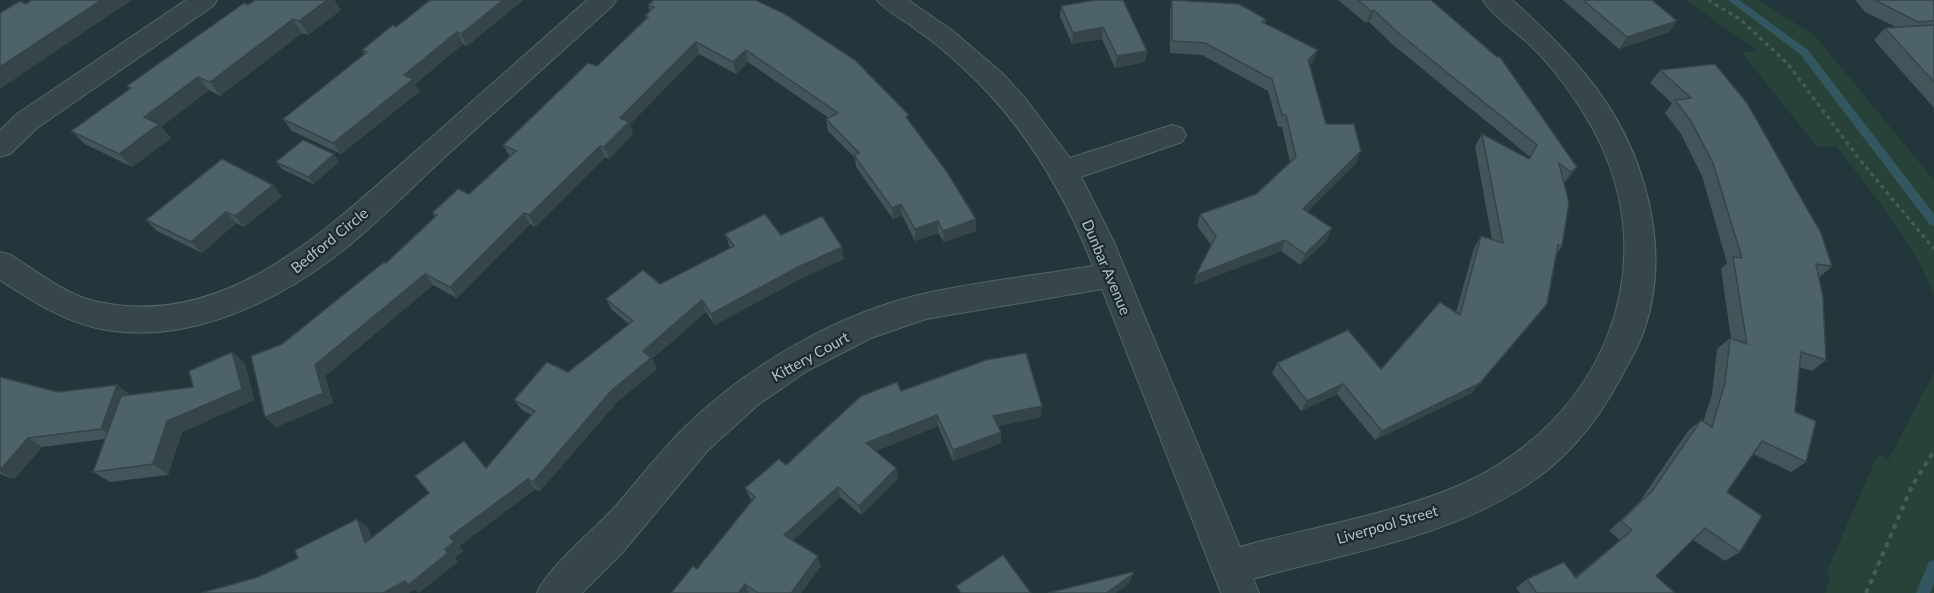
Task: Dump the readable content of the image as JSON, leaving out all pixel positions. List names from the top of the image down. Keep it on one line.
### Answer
{"streets":{"street":["Bedford Circle","Dunbar Avenue","Kittery Court","Liverpool Street"]},"crossings":[["Dunbar Avenue","Kittery Court"],["Dunbar Avenue","Liverpool Street"]]}
